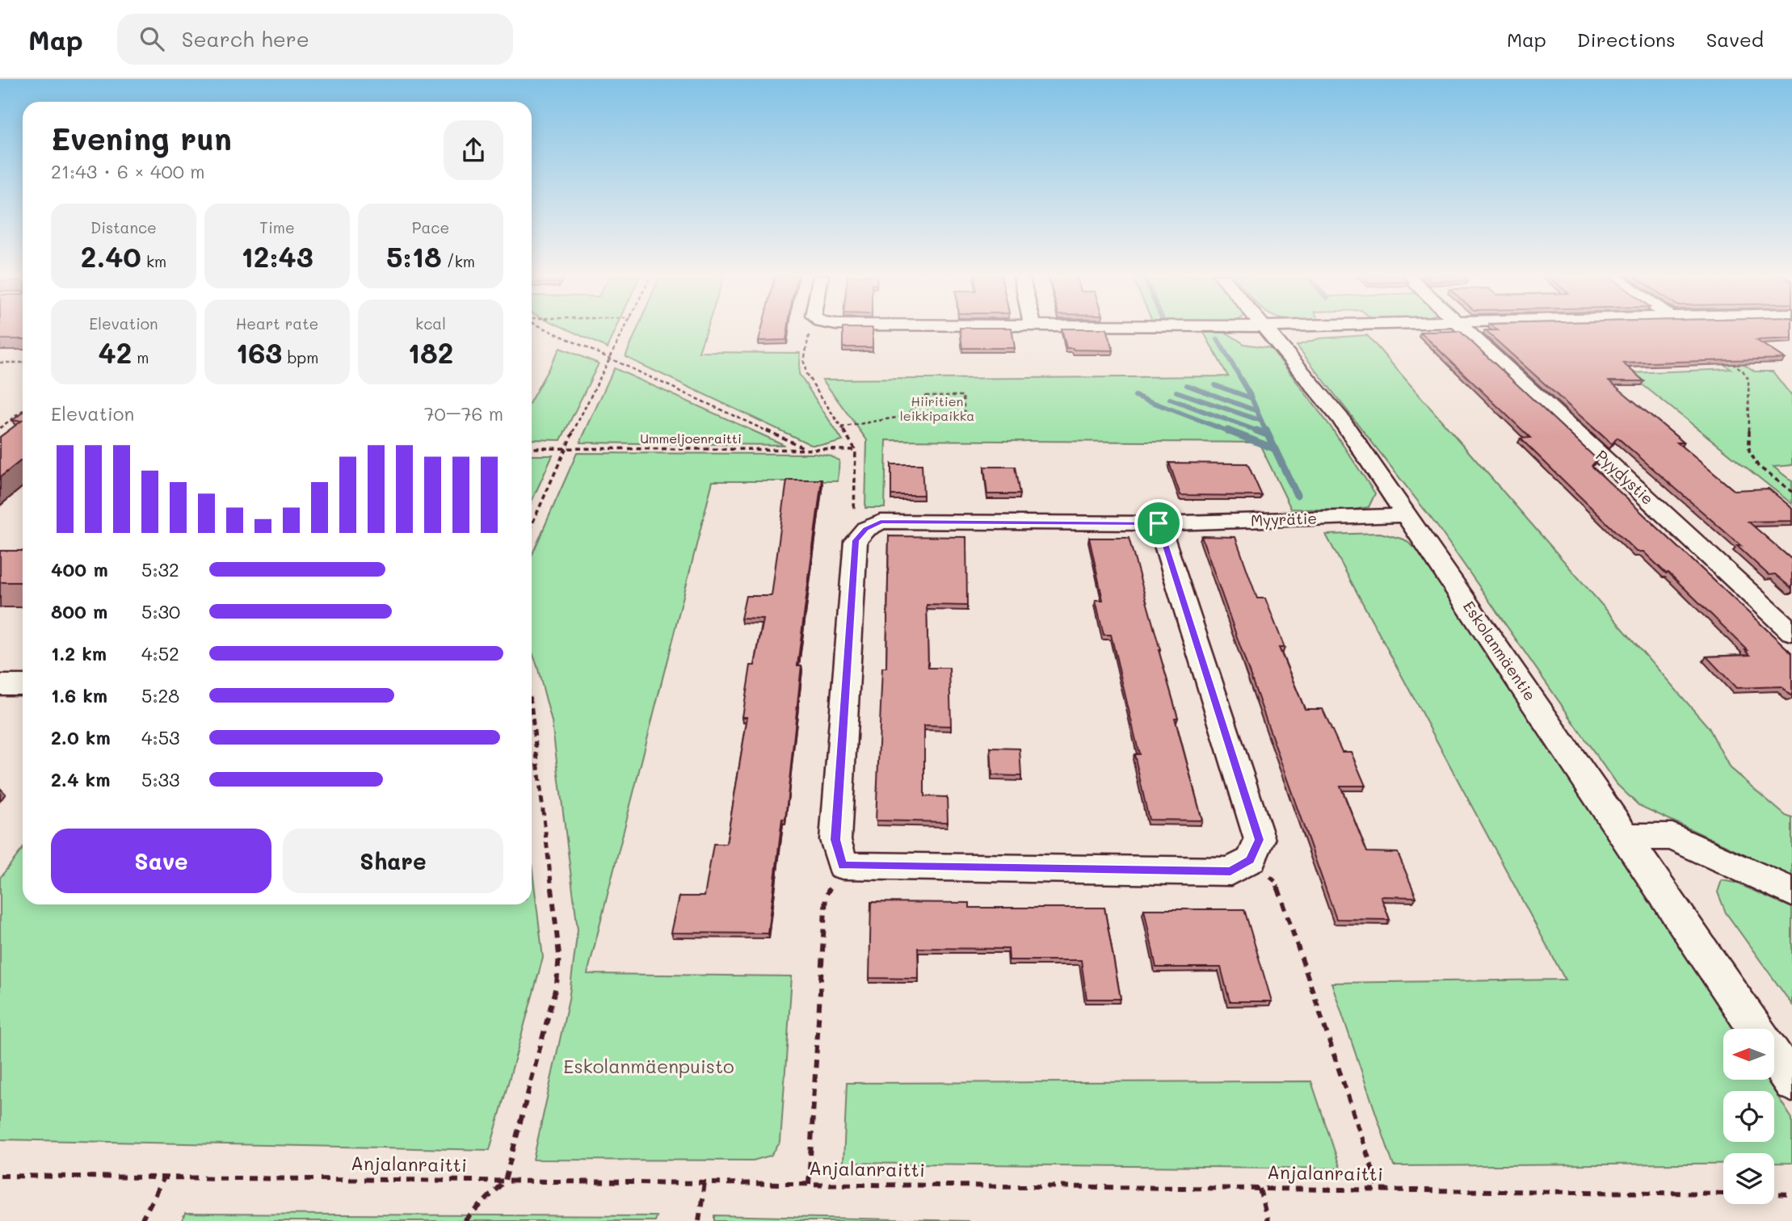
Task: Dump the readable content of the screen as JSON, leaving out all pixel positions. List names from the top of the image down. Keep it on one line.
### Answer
{"streets":{"street":["Pyydystie","Myyrätie","Eskolanmäentie"],"path":["Ummeljoenraitti","Anjalanraitti"]},"crossings":[["Myyrätie","Eskolanmäentie"]],"parks":["Hiiritien leikkipaikka","Eskolanmäenpuisto"],"north":"left","page":{"header":"Map","search":"Search here","nav":["Map","Directions","Saved"],"heading":["Evening run","21:43 · 6 × 400 m"],"stats":[["Distance","2.40 km"],["Time","12:43"],["Pace","5:18 /km"],["Elevation","42 m"],["Heart rate","163 bpm"],["kcal","182"]],"chart":["Elevation","70–76 m"],"list":[{"name":"400 m","note":"5:32"},{"name":"800 m","note":"5:30"},{"name":"1.2 km","note":"4:52"},{"name":"1.6 km","note":"5:28"},{"name":"2.0 km","note":"4:53"},{"name":"2.4 km","note":"5:33"}],"buttons":["Save","Share"]}}
